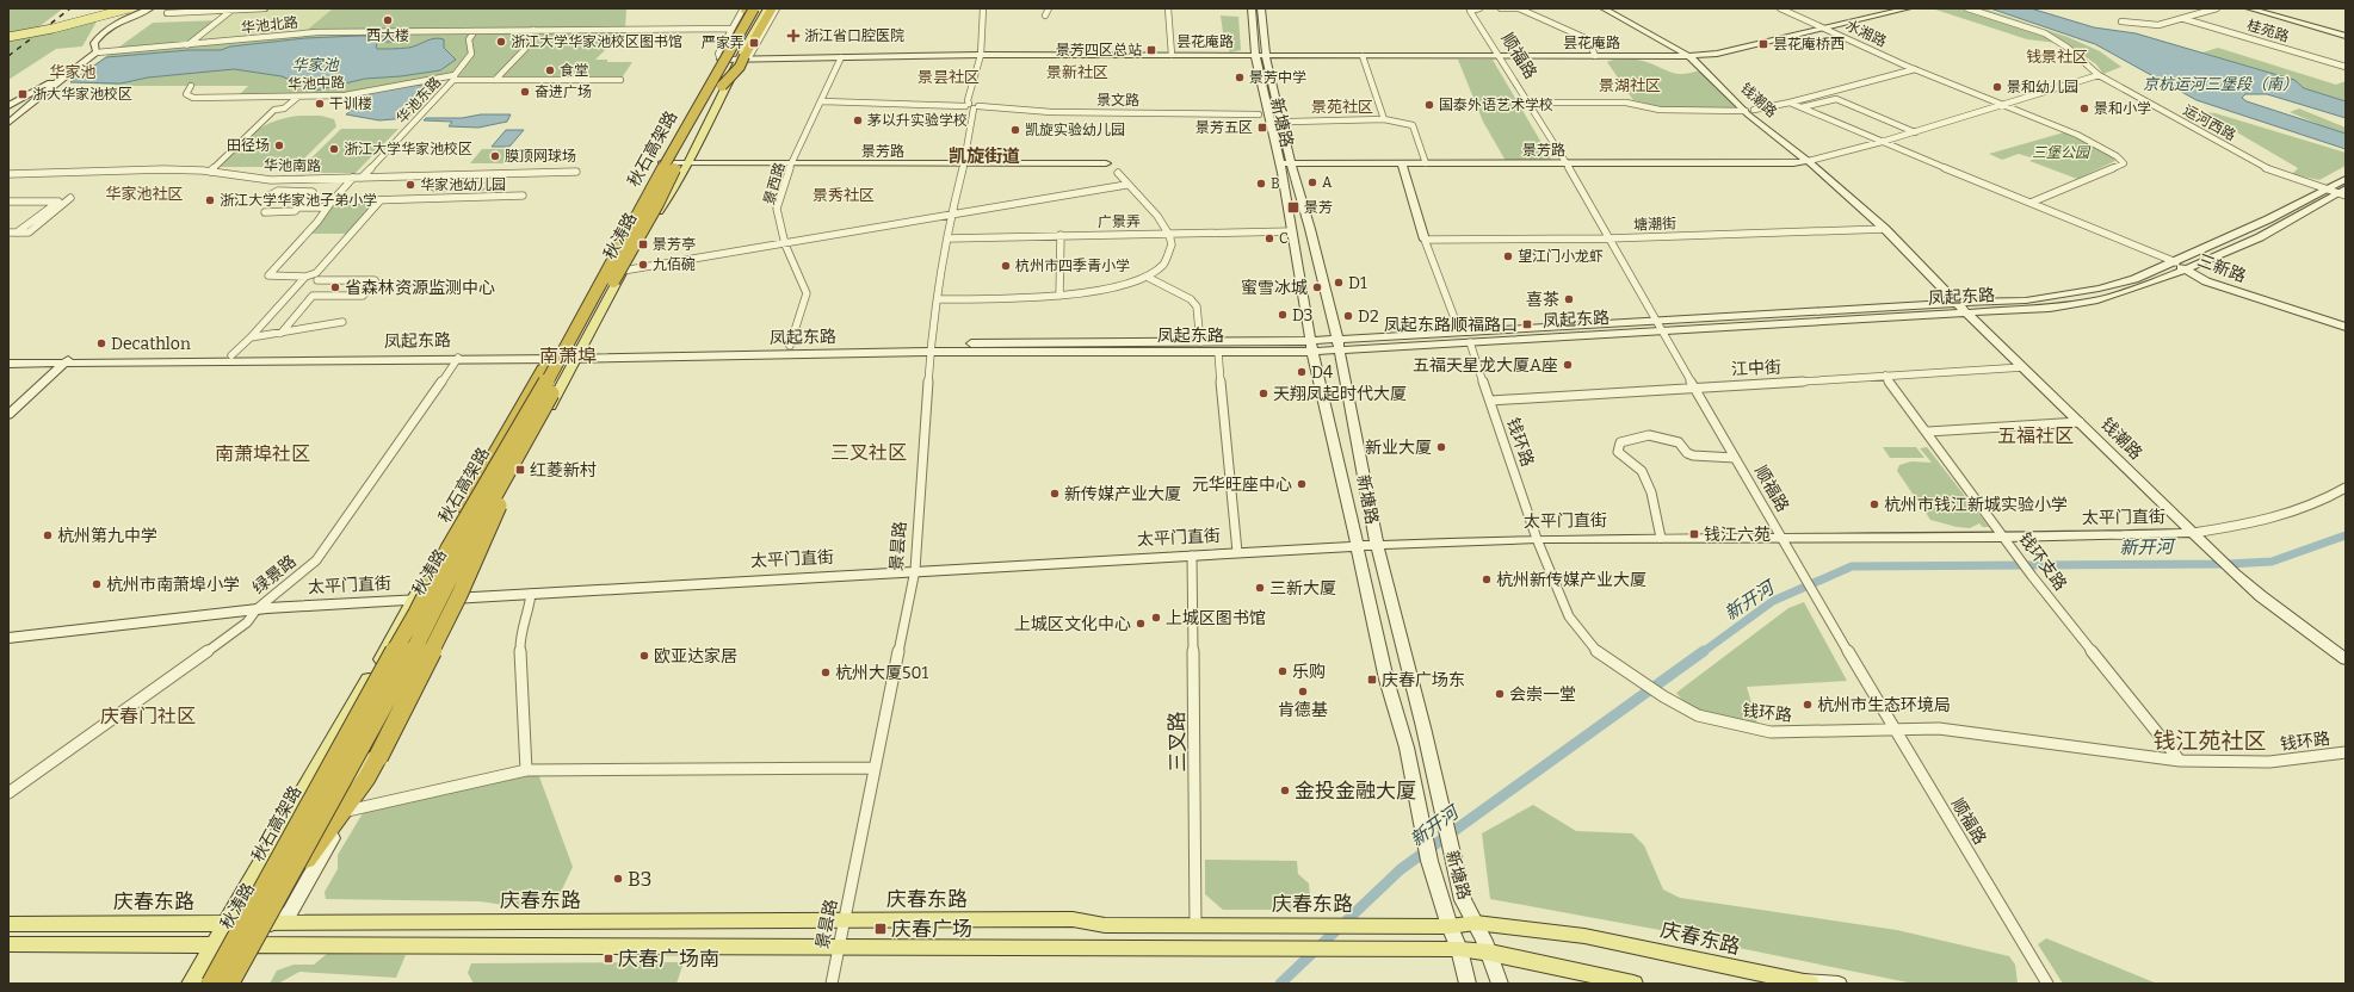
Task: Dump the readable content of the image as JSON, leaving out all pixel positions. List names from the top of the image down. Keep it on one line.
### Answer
{"streets":{"highway":["秋石高架路"],"main road":["昙花庵路","钱潮路","新塘路","景芳路","秋涛路","三新路","凤起东路","太平门直街","庆春东路"],"street":["华池北路","桂苑路","水湘路","顺福路","华池中路","华池东路","景文路","运河西路","华池南路","景西路","广景弄","塘潮街","江中街","钱环路","景昙路","钱环支路","绿景路","三叉路"]},"crossings":[["华池北路","华池东路"],["水湘路","昙花庵路"],["昙花庵路","顺福路"],["昙花庵路","钱潮路"],["昙花庵路","新塘路"],["昙花庵路","景西路"],["昙花庵路","秋涛路"],["昙花庵路","景昙路"],["顺福路","景芳路"],["顺福路","塘潮街"],["顺福路","凤起东路"],["顺福路","江中街"],["顺福路","钱环路"],["顺福路","太平门直街"],["华池中路","华池东路"],["华池东路","华池南路"],["景文路","景西路"],["景文路","景昙路"],["钱潮路","景芳路"],["钱潮路","塘潮街"],["钱潮路","凤起东路"],["钱潮路","江中街"],["钱潮路","太平门直街"],["新塘路","景芳路"],["新塘路","广景弄"],["新塘路","凤起东路"],["新塘路","太平门直街"],["新塘路","庆春东路"],["运河西路","凤起东路"],["秋石高架路","秋涛路"],["景芳路","景西路"],["景芳路","秋涛路"],["景芳路","景昙路"],["景西路","凤起东路"],["广景弄","景昙路"],["秋涛路","凤起东路"],["秋涛路","太平门直街"],["秋涛路","庆春东路"],["三新路","凤起东路"],["凤起东路","钱环路"],["凤起东路","景昙路"],["凤起东路","绿景路"],["江中街","钱环路"],["江中街","钱环支路"],["钱环路","太平门直街"],["钱环路","钱环支路"],["太平门直街","景昙路"],["太平门直街","钱环支路"],["太平门直街","绿景路"],["太平门直街","三叉路"],["景昙路","庆春东路"],["三叉路","庆春东路"]],"districts":["钱景社区","华家池","景新社区","景昙社区","景湖社区","景苑社区","凯旋街道","华家池社区","景秀社区","南萧埠","五福社区","三叉社区","南萧埠社区","庆春门社区","钱江苑社区"],"water":["华家池","京杭运河三堡段（南）","新开河"],"parks":["三堡公园"],"places":{"other":["西大楼","浙江大学华家池校区图书馆","食堂","景芳中学","景和幼儿园","奋进广场","干训楼","国泰外语艺术学校","景和小学","茅以升实验学校","凯旋实验幼儿园","田径场","浙江大学华家池校区","膜顶网球场","A","B","华家池幼儿园","浙江大学华家池子弟小学","C","望江门小龙虾","九佰碗","杭州市四季青小学","D1","省森林资源监测中心","蜜雪冰城","喜茶","D3","D2","Decathlon","五福天星龙大厦A座","D4","天翔凤起时代大厦","新业大厦","元华旺座中心","新传媒产业大厦","杭州市钱江新城实验小学","杭州第九中学","杭州新传媒产业大厦","杭州市南萧埠小学","三新大厦","上城区图书馆","上城区文化中心","欧亚达家居","乐购","杭州大厦501","肯德基","会崇一堂","杭州市生态环境局","金投金融大厦","B3"],"health":["浙江省口腔医院"],"transit":["严家弄","昙花庵桥西","景芳四区总站","浙大华家池校区","景芳五区","景芳","景芳亭","凤起东路顺福路口","红菱新村","钱江六苑","庆春广场东","庆春广场","庆春广场南"]}}
